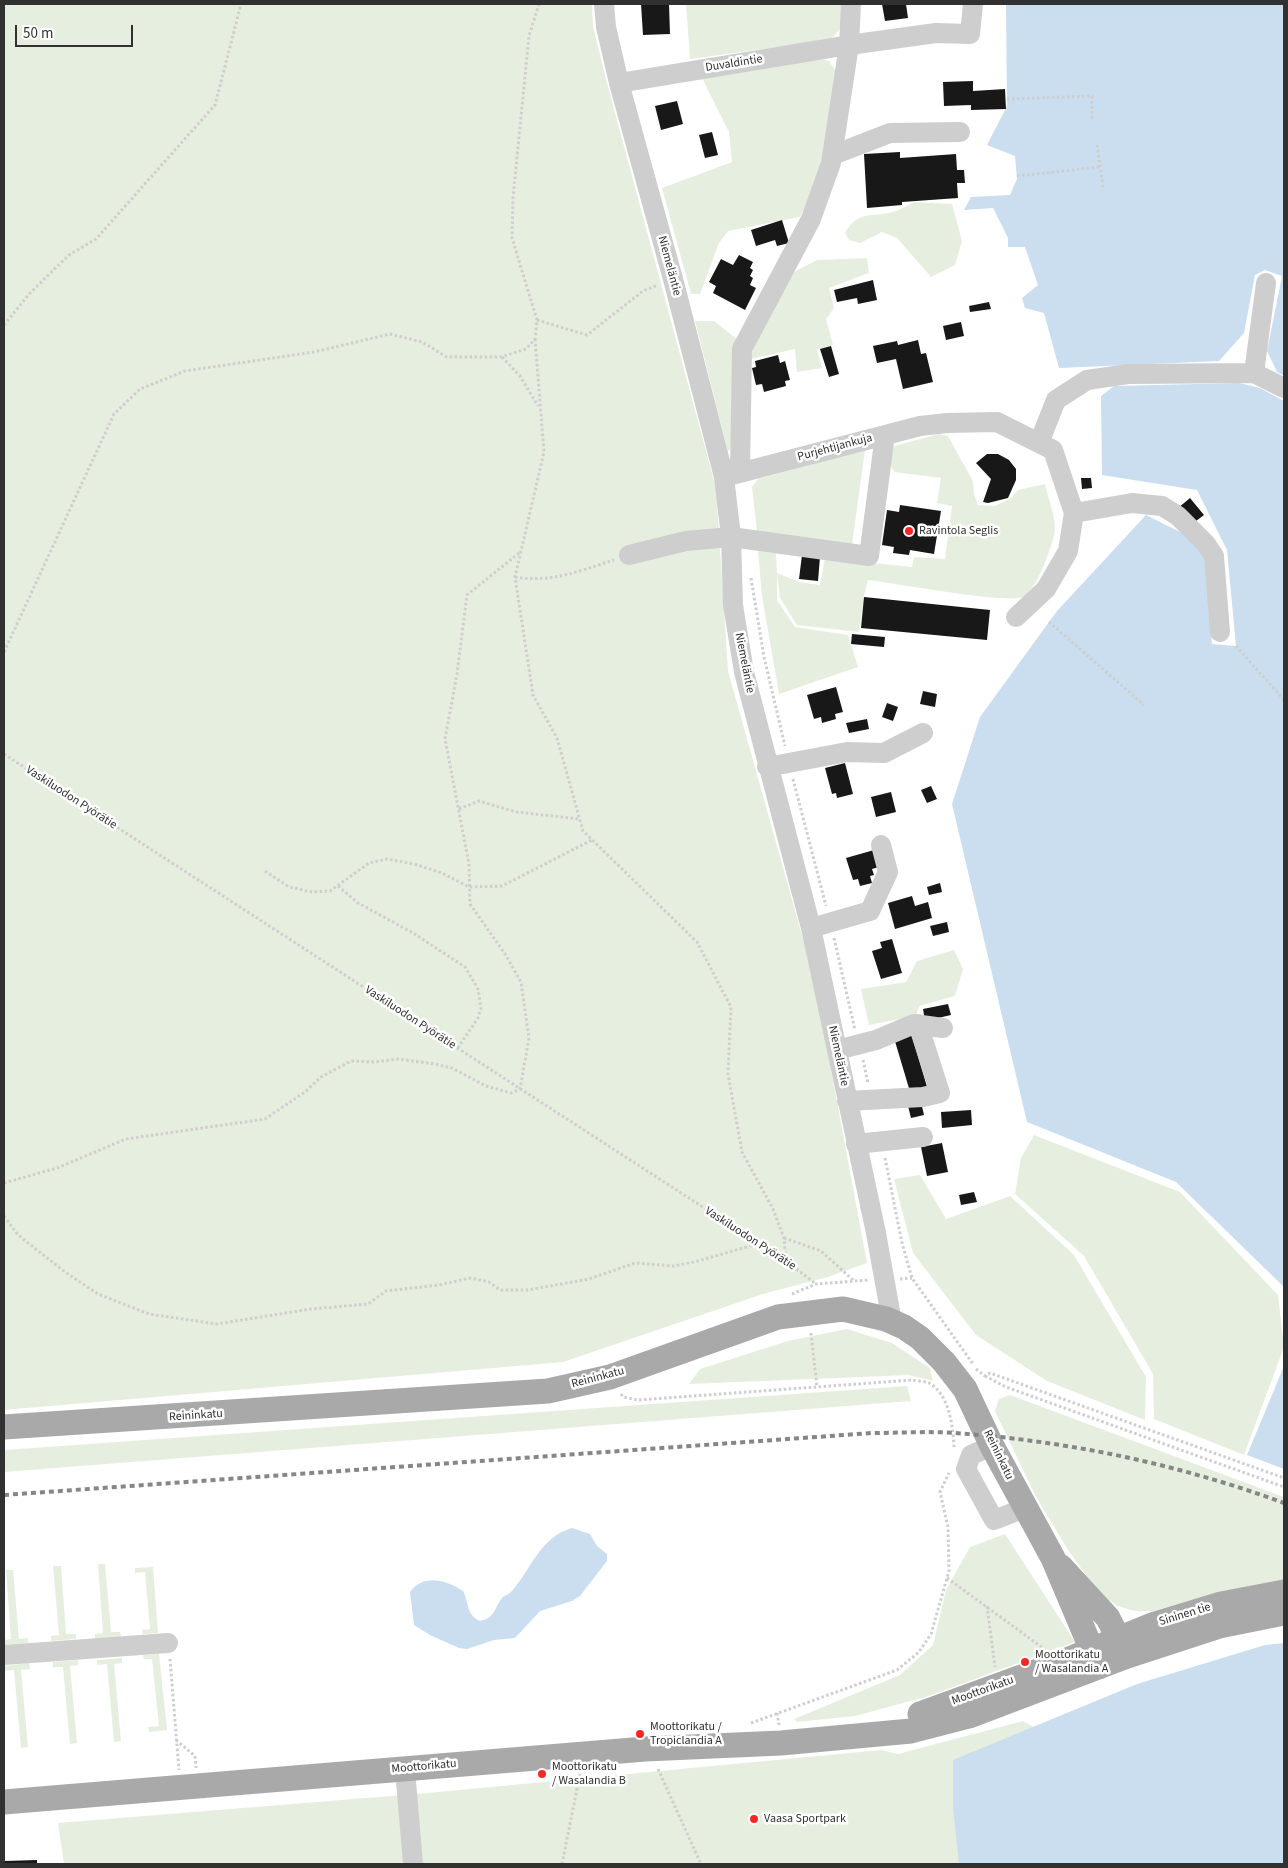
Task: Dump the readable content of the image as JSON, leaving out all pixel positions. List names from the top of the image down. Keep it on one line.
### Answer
{"streets":{"main road":["Reininkatu","Sininen tie","Moottorikatu"],"street":["Duvaldintie","Niemeläntie","Purjehtijankuja"],"path":["Vaskiluodon Pyörätie"]},"crossings":[["Duvaldintie","Niemeläntie"],["Niemeläntie","Purjehtijankuja"],["Niemeläntie","Reininkatu"],["Reininkatu","Sininen tie"],["Reininkatu","Moottorikatu"],["Sininen tie","Moottorikatu"]],"places":["Ravintola Seglis","Moottorikatu / Wasalandia A","Moottorikatu / Tropiclandia A","Moottorikatu / Wasalandia B","Vaasa Sportpark"],"scale_bar":"50 m"}
